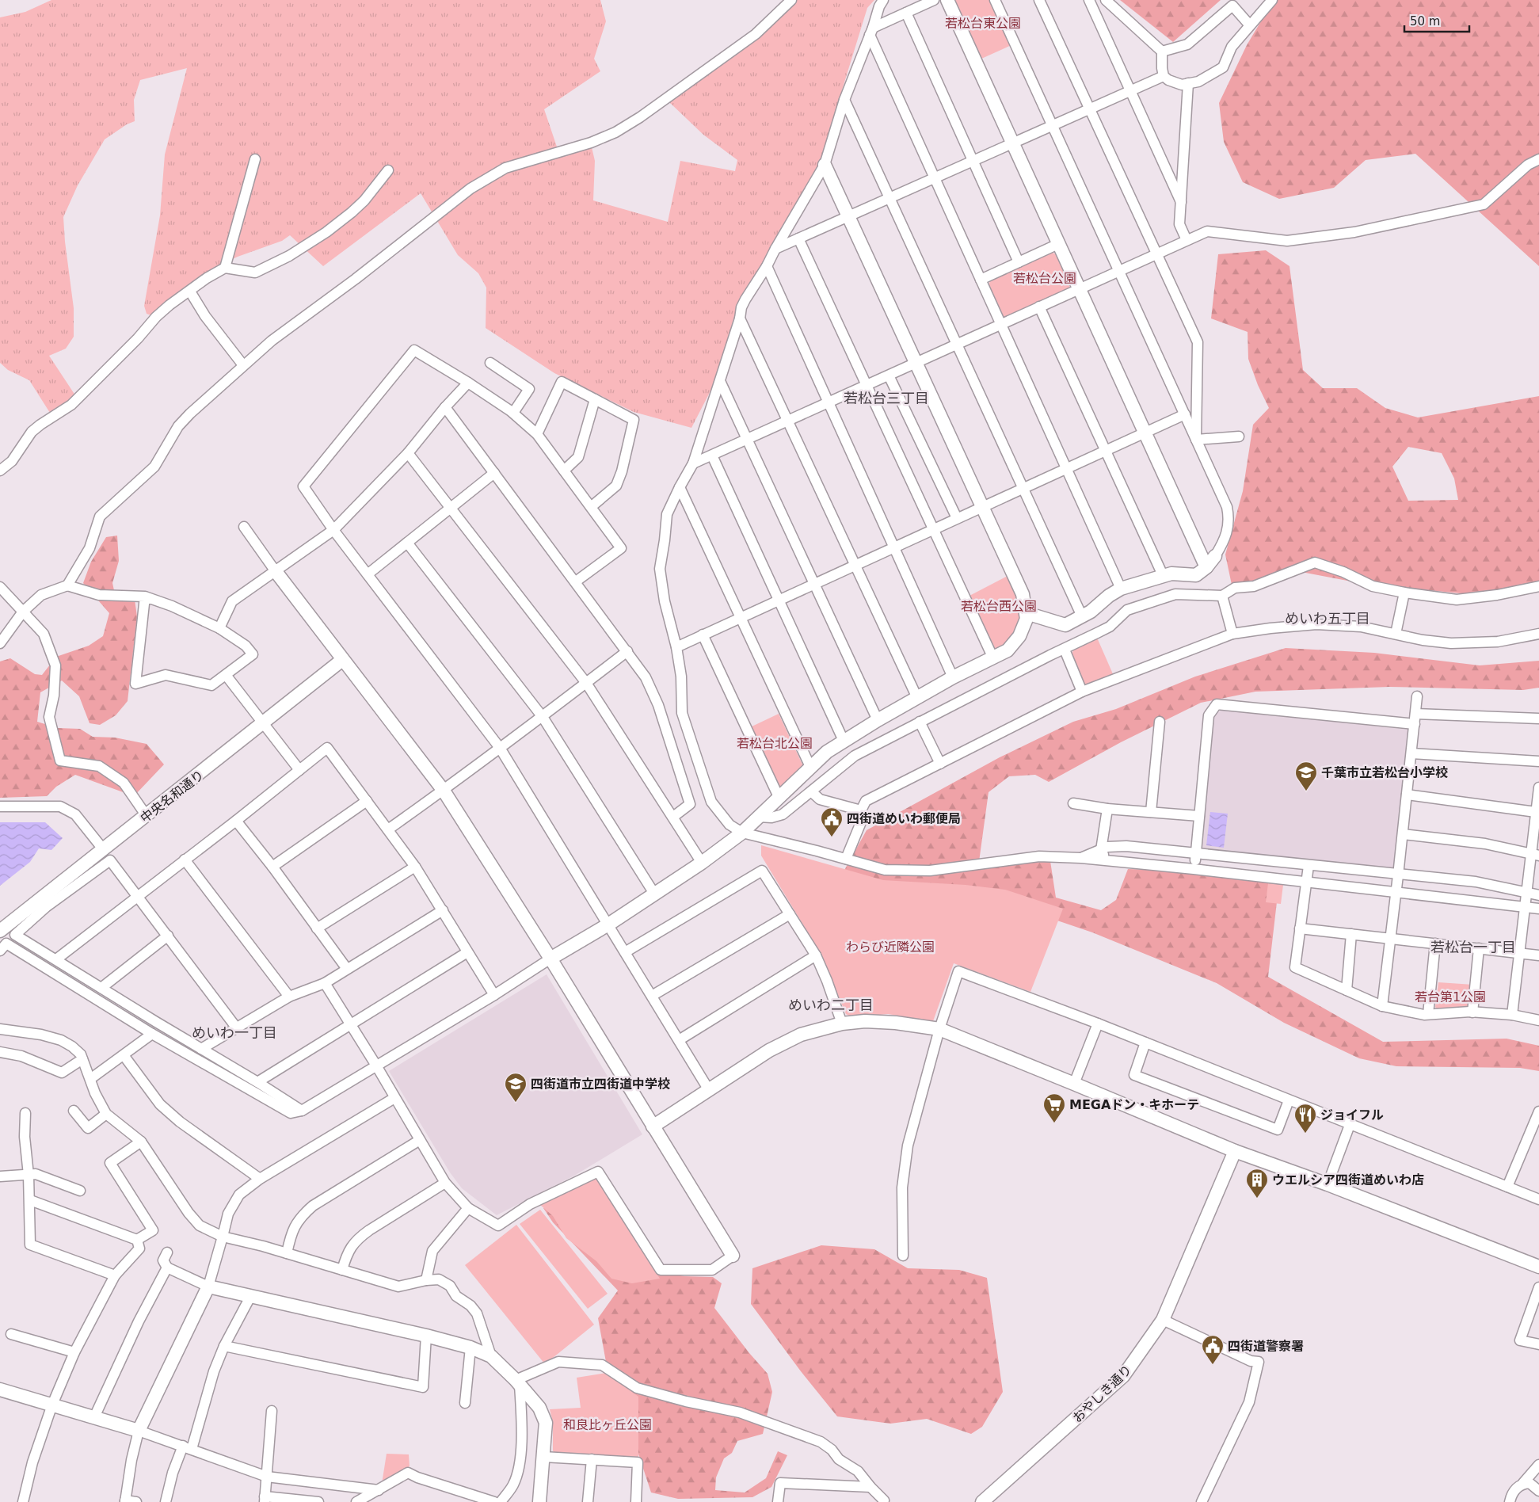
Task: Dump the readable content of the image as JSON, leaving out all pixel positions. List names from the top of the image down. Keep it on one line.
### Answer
{"streets":{"street":["中央名和通り","おやしき通り"]},"districts":["若松台三丁目","めいわ五丁目","若松台一丁目","めいわ二丁目","めいわ一丁目"],"parks":["若松台東公園","若松台公園","若松台西公園","若松台北公園","わらび近隣公園","若台第1公園","和良比ヶ丘公園"],"places":{"school or university":["千葉市立若松台小学校","四街道市立四街道中学校"],"public building":["四街道めいわ郵便局","四街道警察署"],"supermarket":["MEGAドン・キホーテ"],"restaurant":["ジョイフル"],"building":["ウエルシア四街道めいわ店"]},"scale_bar":"50 m"}
